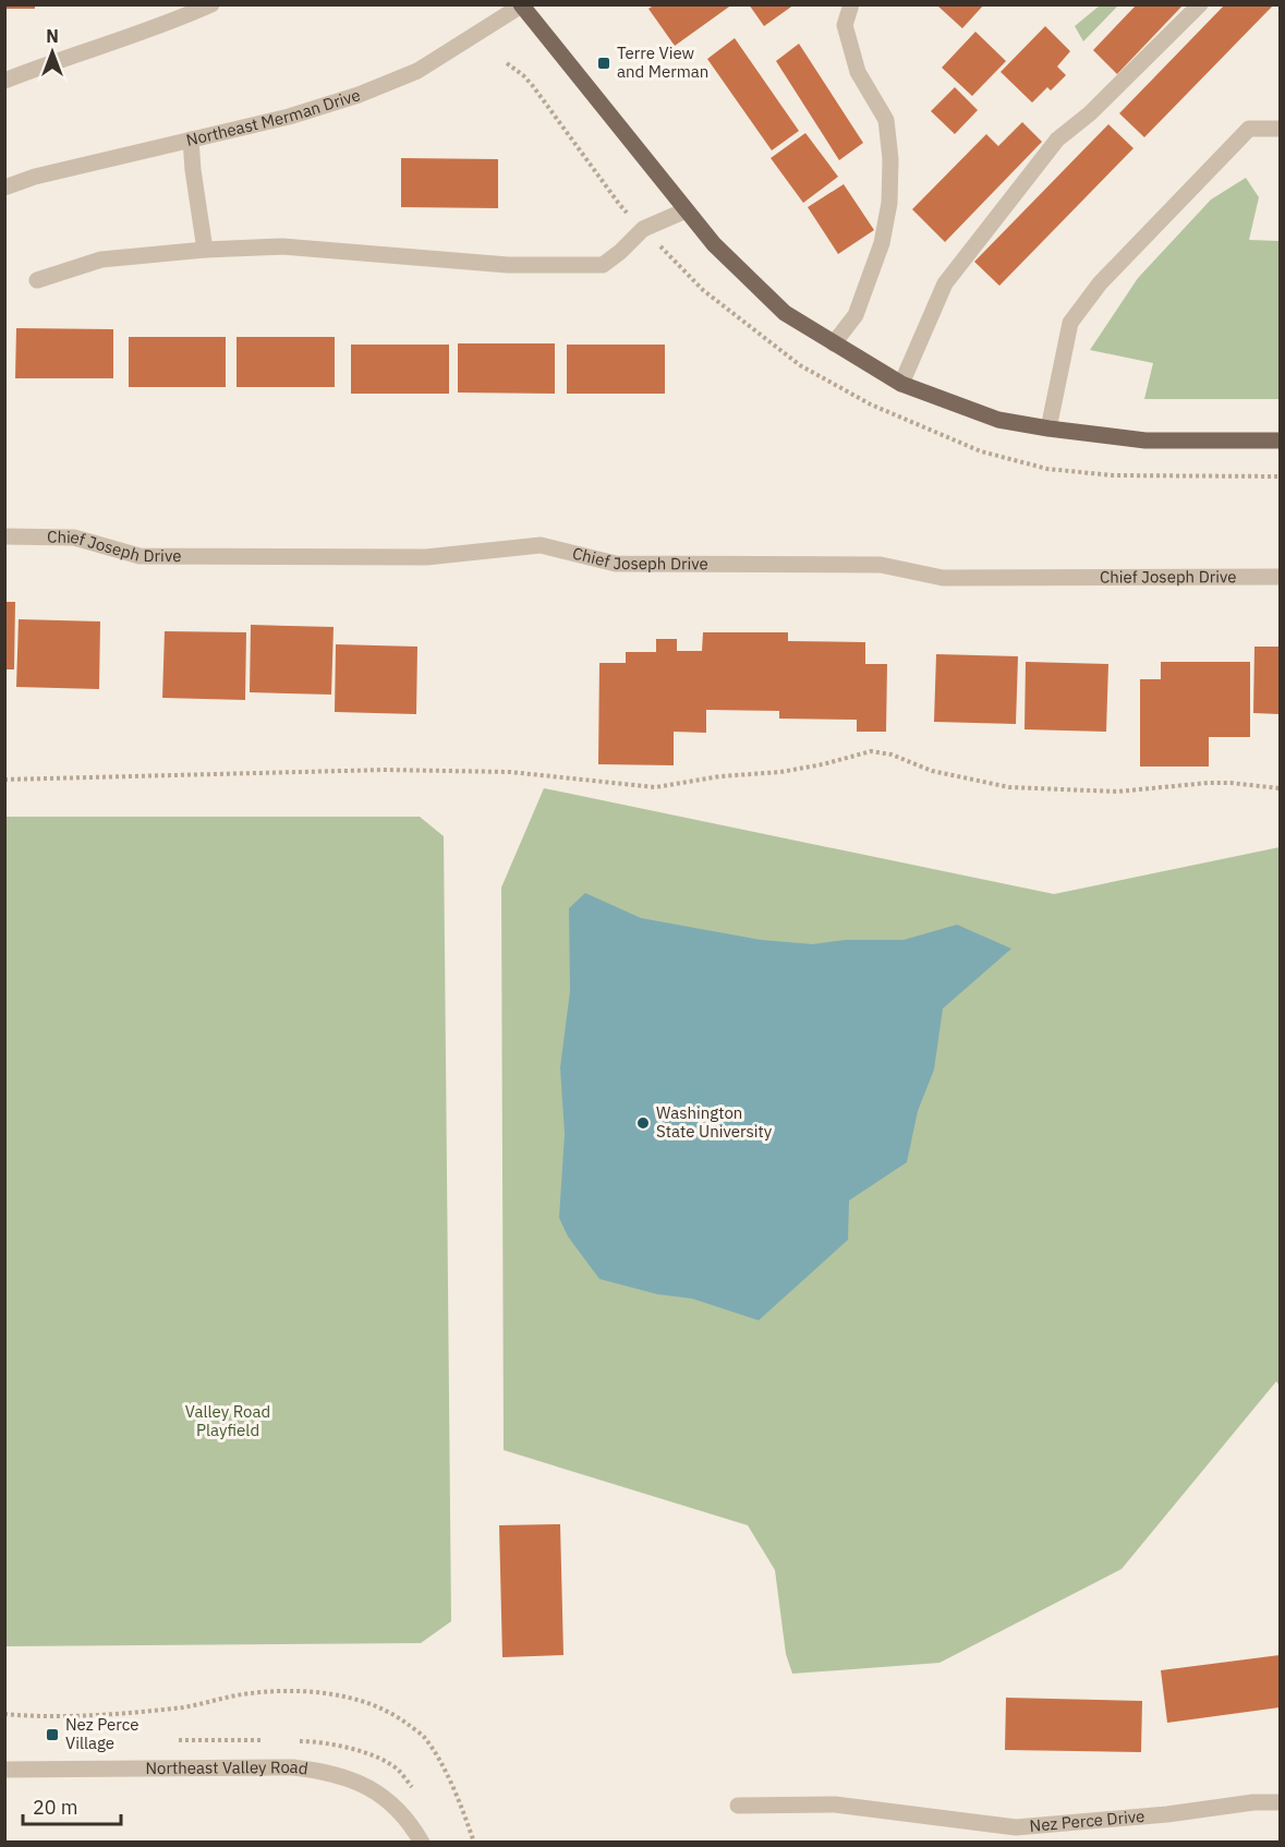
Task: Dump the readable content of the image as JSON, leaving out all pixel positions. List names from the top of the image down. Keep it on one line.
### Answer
{"streets":{"street":["Northeast Merman Drive","Chief Joseph Drive","Northeast Valley Road","Nez Perce Drive"]},"parks":["Valley Road Playfield"],"places":{"transit":["Terre View and Merman","Nez Perce Village"],"other":["Washington State University"]},"scale_bar":"20 m","north":"top"}
